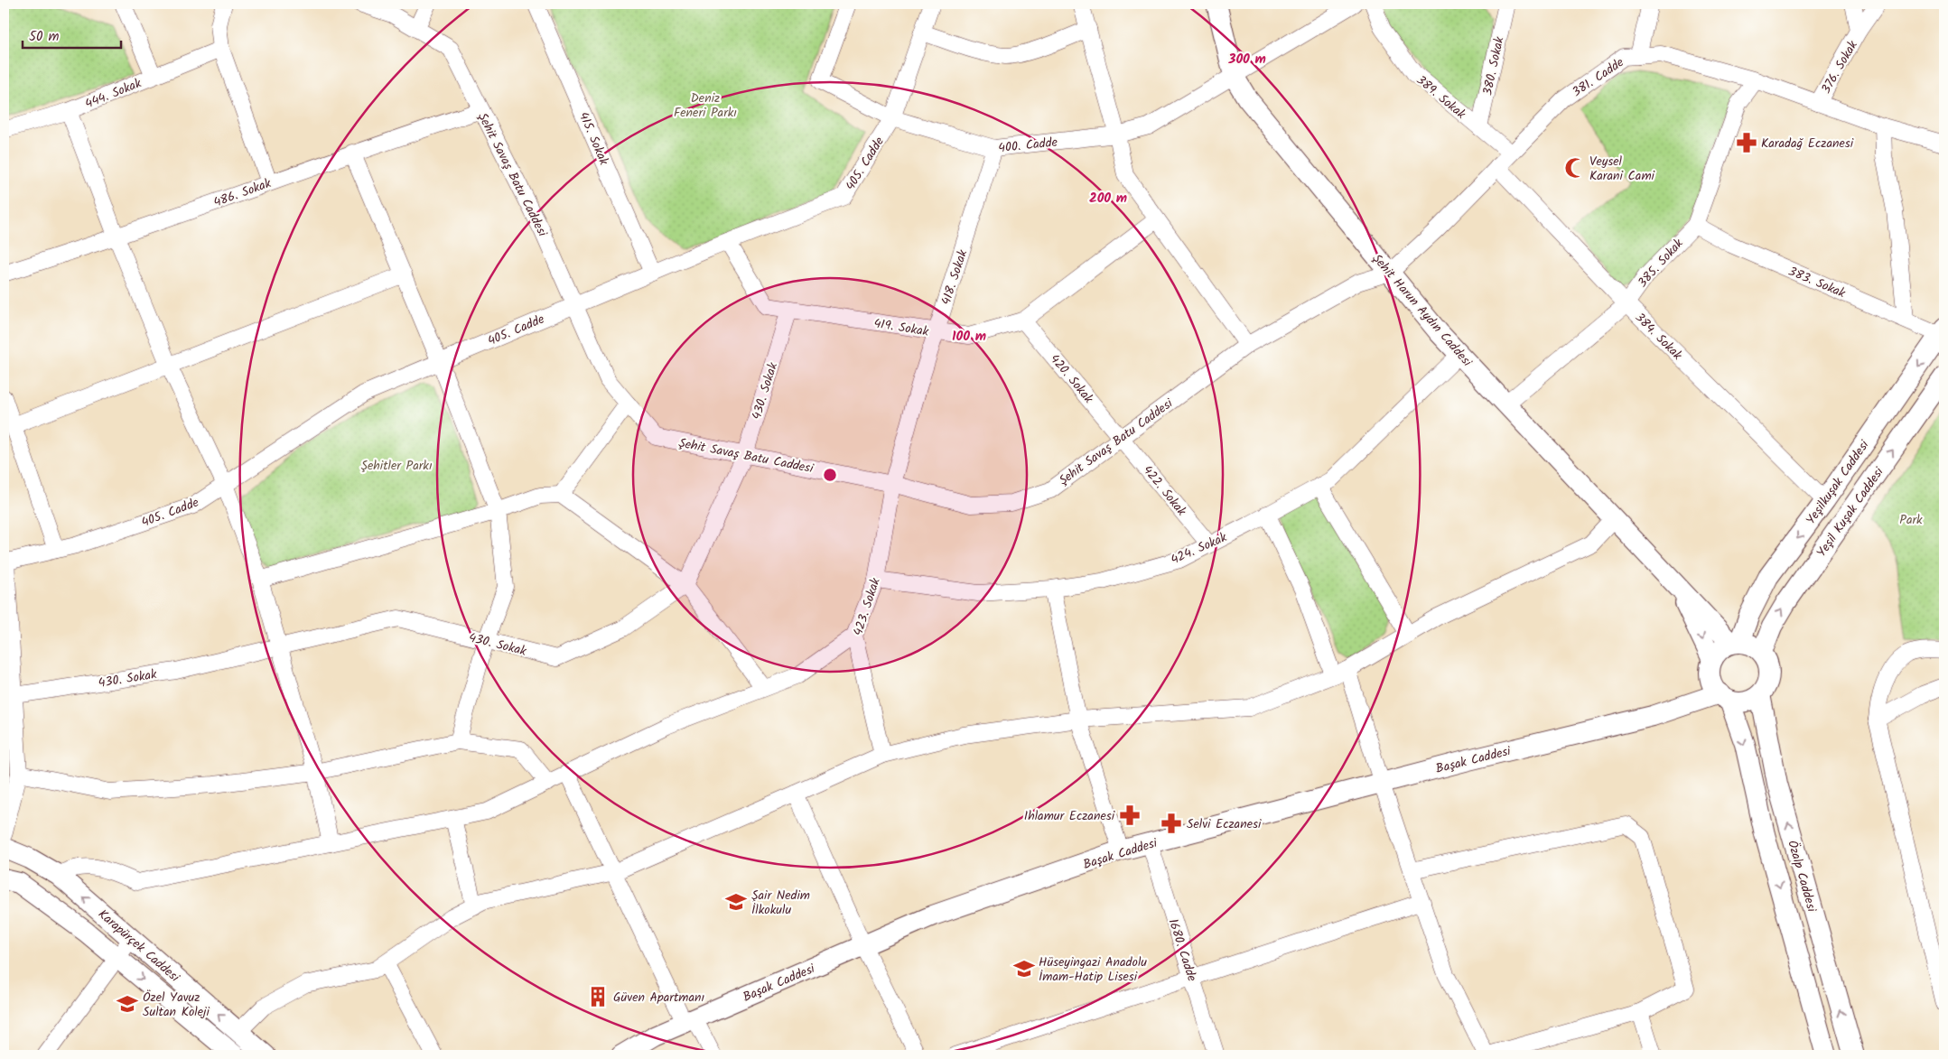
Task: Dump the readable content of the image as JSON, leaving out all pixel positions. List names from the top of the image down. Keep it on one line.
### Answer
{"streets":{"main road":["Şehit Harun Aydın Caddesi","Yeşilkuşak Caddesi","Yeşil Kuşak Caddesi","Başak Caddesi","Özalp Caddesi","Karapürçek Caddesi"],"street":["380. Sokak","376. Sokak","381. Cadde","444. Sokak","389. Sokak","415. Sokak","400. Cadde","405. Cadde","Şehit Savaş Batu Caddesi","486. Sokak","385. Sokak","418. Sokak","383. Sokak","419. Sokak","384. Sokak","420. Sokak","430. Sokak","422. Sokak","424. Sokak","423. Sokak","1680. Cadde"]},"crossings":[["380. Sokak","389. Sokak"],["376. Sokak","381. Cadde"],["381. Cadde","389. Sokak"],["381. Cadde","Şehit Savaş Batu Caddesi"],["381. Cadde","385. Sokak"],["381. Cadde","Şehit Harun Aydın Caddesi"],["381. Cadde","384. Sokak"],["415. Sokak","405. Cadde"],["400. Cadde","405. Cadde"],["400. Cadde","418. Sokak"],["400. Cadde","Şehit Harun Aydın Caddesi"],["405. Cadde","Şehit Savaş Batu Caddesi"],["405. Cadde","419. Sokak"],["Şehit Savaş Batu Caddesi","486. Sokak"],["Şehit Savaş Batu Caddesi","418. Sokak"],["Şehit Savaş Batu Caddesi","Şehit Harun Aydın Caddesi"],["Şehit Savaş Batu Caddesi","420. Sokak"],["Şehit Savaş Batu Caddesi","430. Sokak"],["Şehit Savaş Batu Caddesi","422. Sokak"],["Şehit Savaş Batu Caddesi","423. Sokak"],["385. Sokak","383. Sokak"],["385. Sokak","Şehit Harun Aydın Caddesi"],["385. Sokak","384. Sokak"],["418. Sokak","419. Sokak"],["418. Sokak","423. Sokak"],["383. Sokak","Yeşilkuşak Caddesi"],["Şehit Harun Aydın Caddesi","Yeşilkuşak Caddesi"],["Şehit Harun Aydın Caddesi","Yeşil Kuşak Caddesi"],["Şehit Harun Aydın Caddesi","424. Sokak"],["Şehit Harun Aydın Caddesi","Başak Caddesi"],["Şehit Harun Aydın Caddesi","Özalp Caddesi"],["419. Sokak","420. Sokak"],["419. Sokak","430. Sokak"],["384. Sokak","Yeşilkuşak Caddesi"],["420. Sokak","422. Sokak"],["Yeşilkuşak Caddesi","Yeşil Kuşak Caddesi"],["Yeşilkuşak Caddesi","Başak Caddesi"],["Yeşilkuşak Caddesi","Özalp Caddesi"],["422. Sokak","424. Sokak"],["Yeşil Kuşak Caddesi","Başak Caddesi"],["Yeşil Kuşak Caddesi","Özalp Caddesi"],["424. Sokak","423. Sokak"],["Başak Caddesi","Özalp Caddesi"],["Başak Caddesi","1680. Cadde"]],"one_way":["Yeşilkuşak Caddesi","Yeşil Kuşak Caddesi"],"parks":["Deniz Feneri Parkı","Şehitler Parkı","Park"],"places":{"pharmacy":["Karadağ Eczanesi","Ihlamur Eczanesi","Selvi Eczanesi"],"mosque":["Veysel Karani Cami"],"school or university":["Şair Nedim İlkokulu","Hüseyingazi Anadolu İmam-Hatip Lisesi","Özel Yavuz Sultan Koleji"],"building":["Güven Apartmanı"]},"scale_bar":"50 m","rings":["300 m","200 m","100 m"]}
